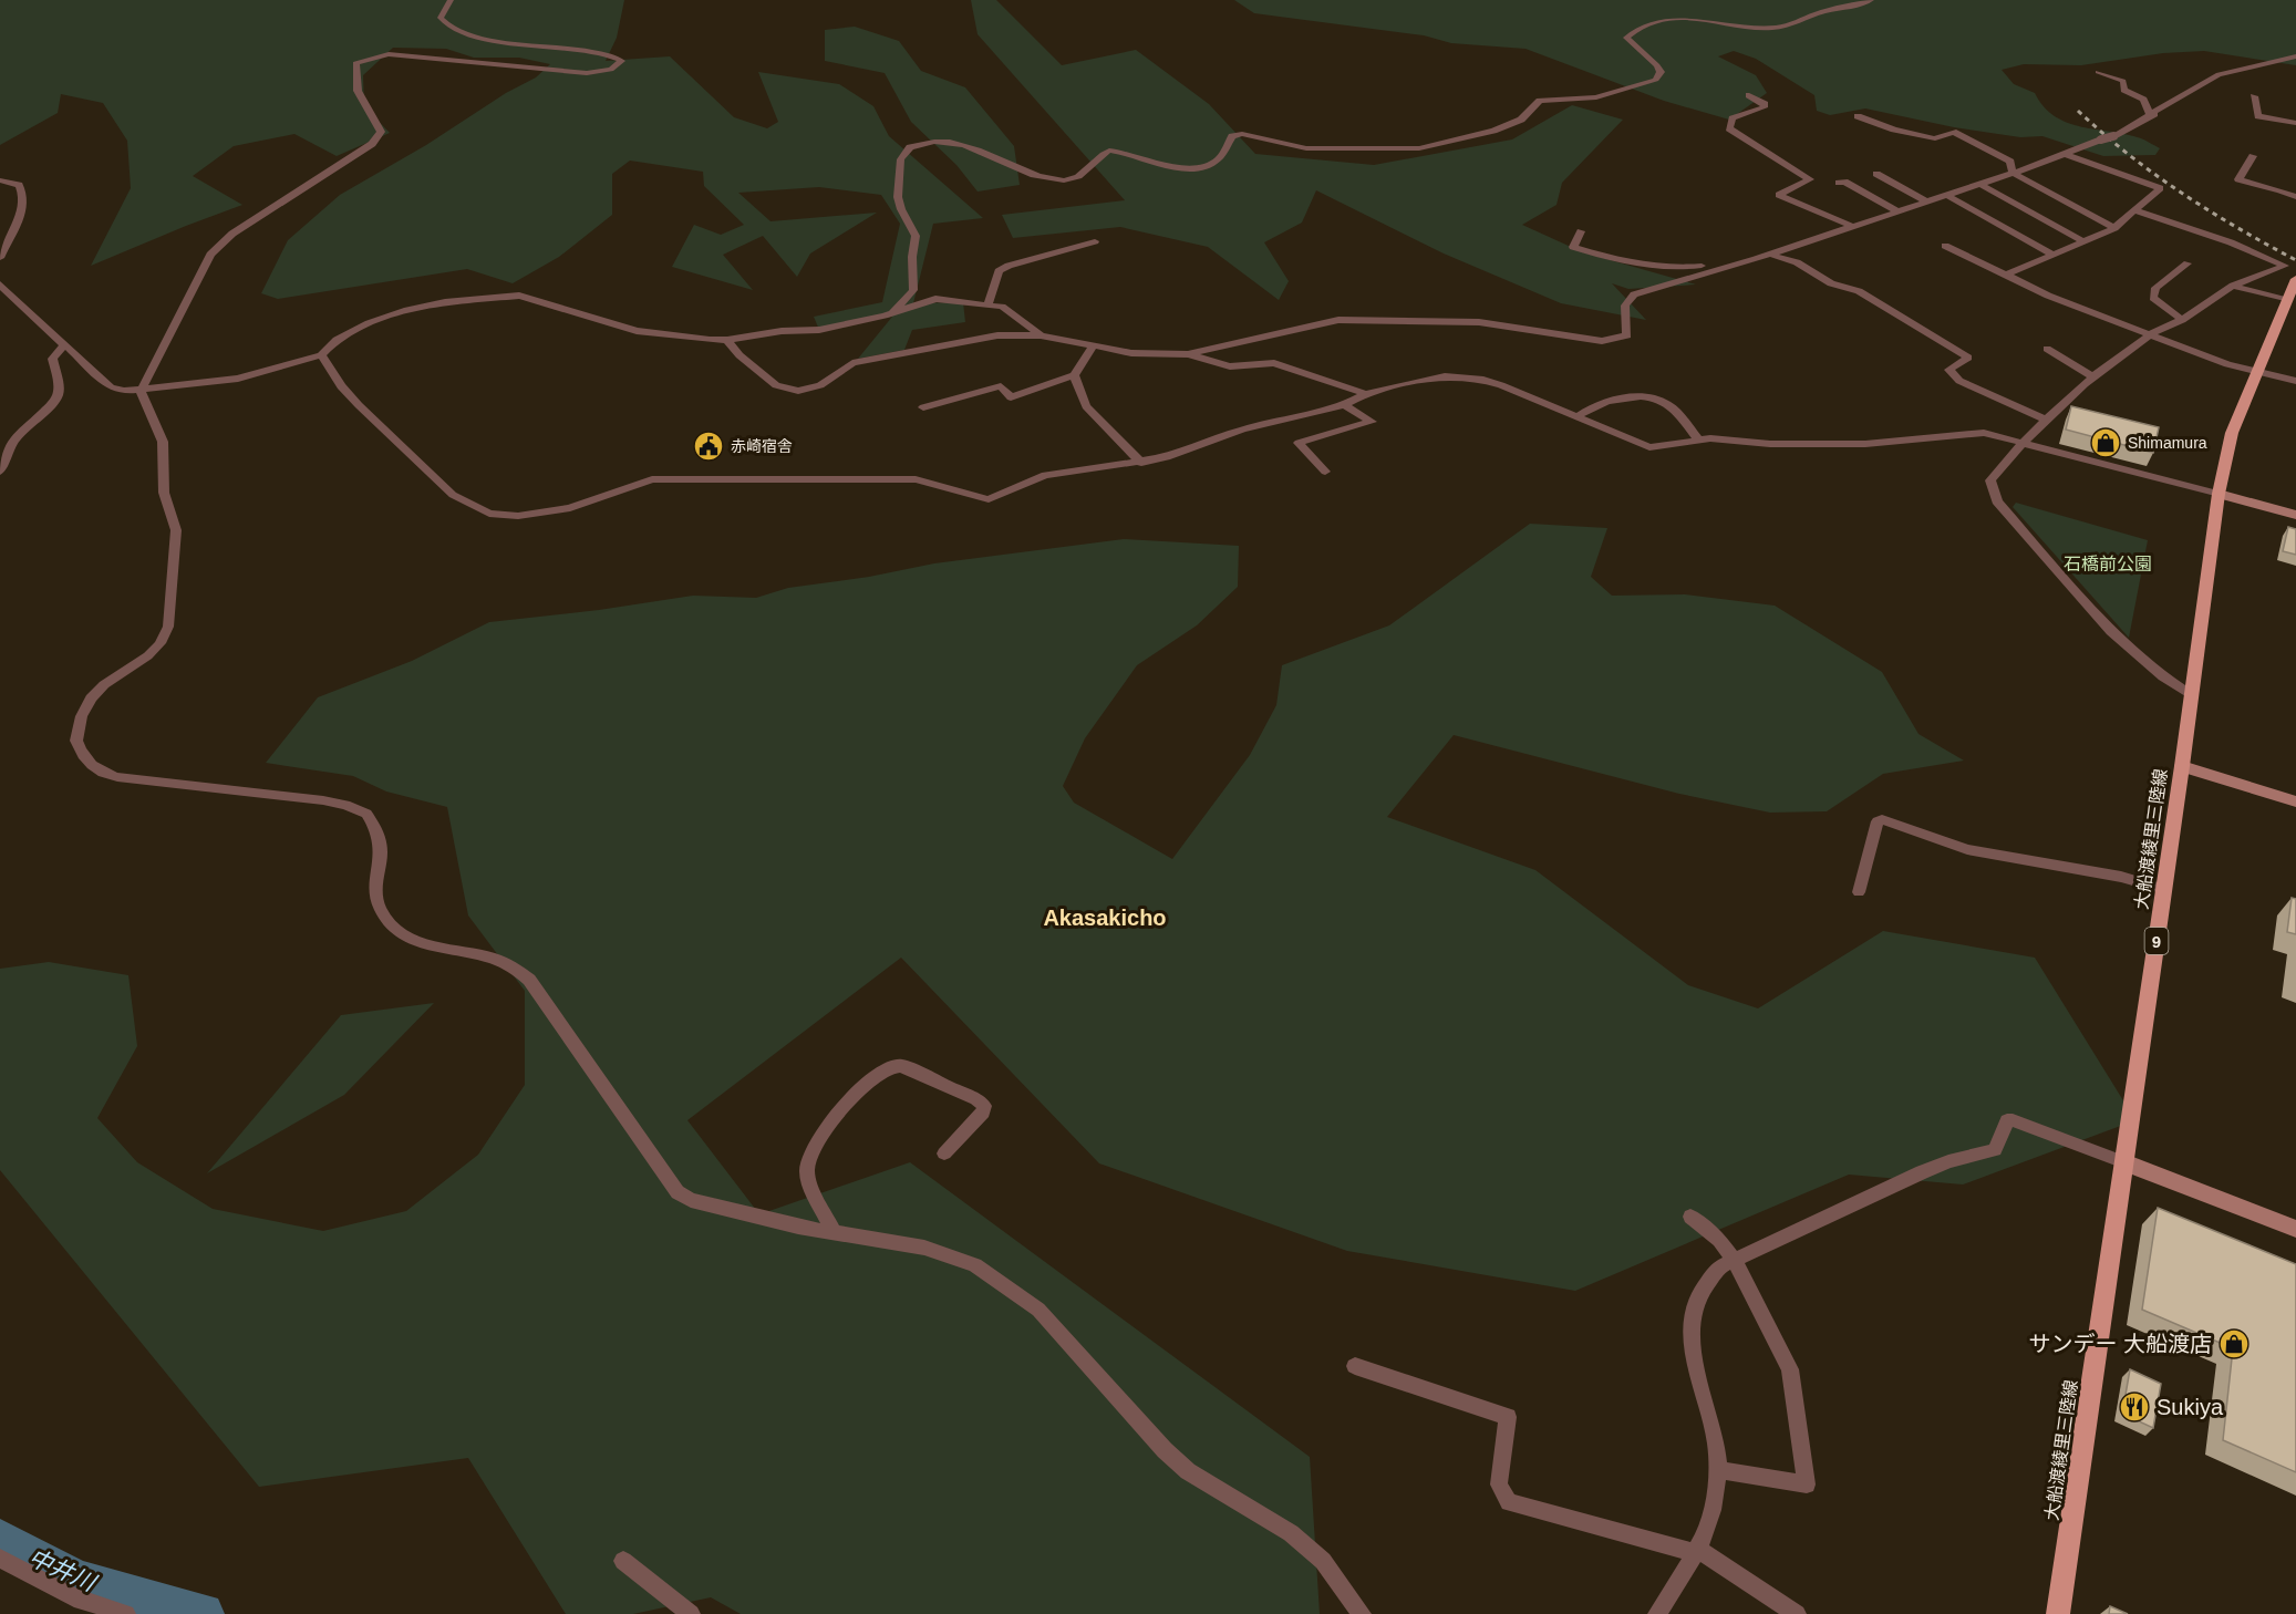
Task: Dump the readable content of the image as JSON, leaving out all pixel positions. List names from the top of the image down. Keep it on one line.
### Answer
{"streets":{"main road":["大船渡綾里三陸線","9"]},"districts":["Akasakicho"],"water":["中井川"],"parks":["石橋前公園"],"places":{"shop":["Shimamura","サンデー 大船渡店"],"public building":["赤崎宿舎"],"restaurant":["Sukiya"]}}
